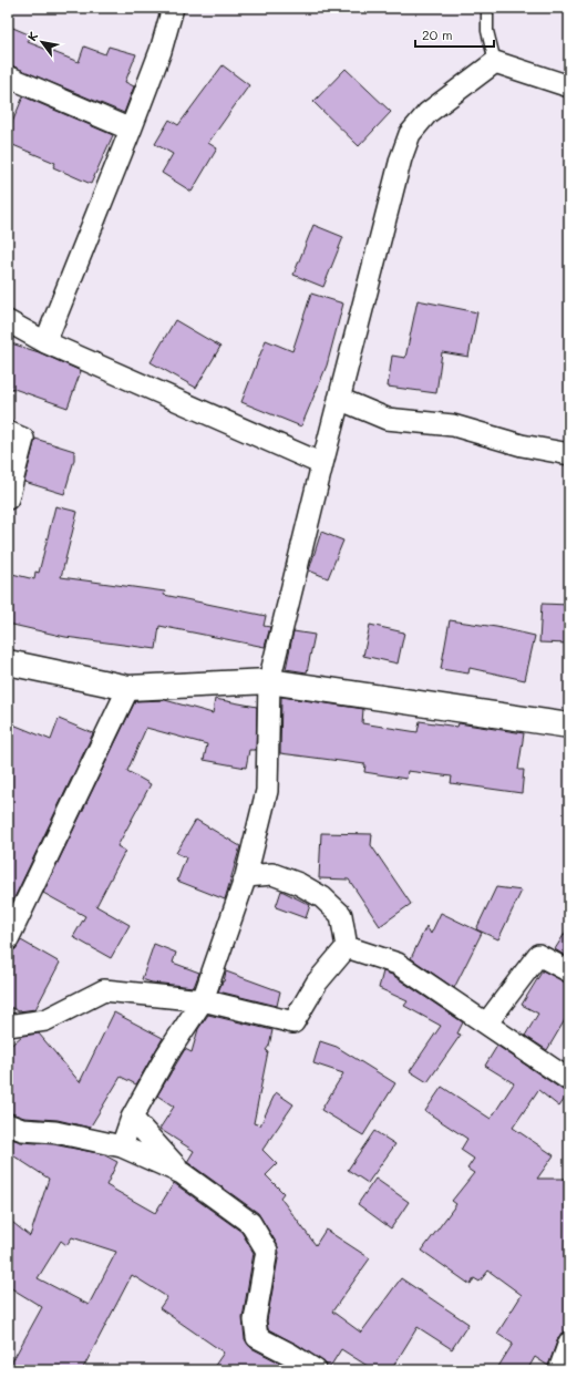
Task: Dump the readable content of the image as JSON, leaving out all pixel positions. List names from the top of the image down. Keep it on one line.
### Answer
{"scale_bar":"20 m","north":"top left"}
